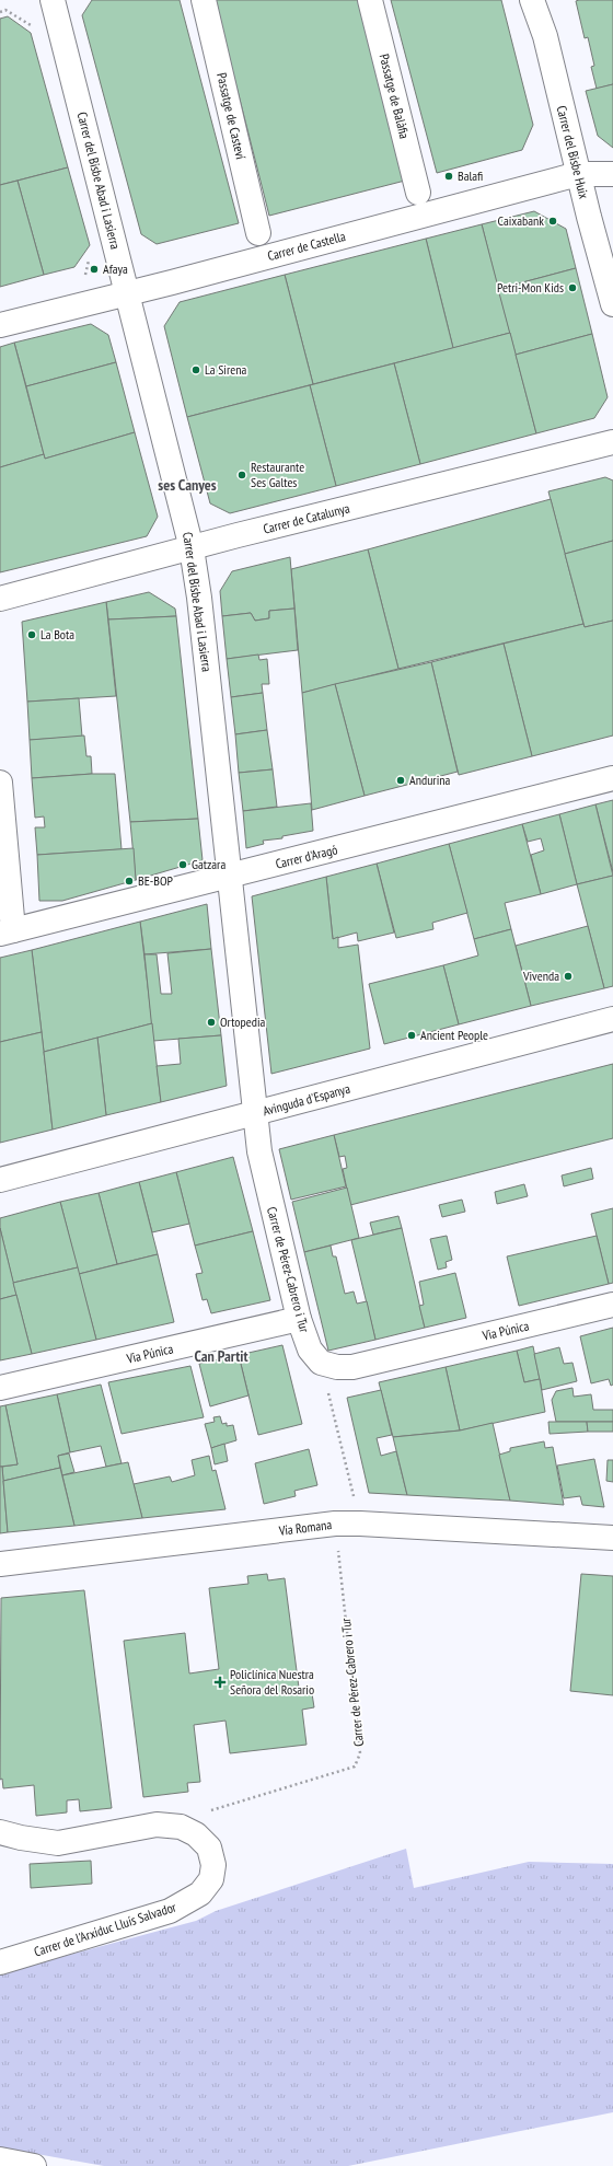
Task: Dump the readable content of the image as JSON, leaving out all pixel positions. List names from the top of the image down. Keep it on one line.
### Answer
{"streets":{"street":["Passatge de Balàfia","Passatge de Casteví","Carrer del Bisbe Huix","Carrer del Bisbe Abad i Lasierra","Carrer de Castella","Carrer de Catalunya","Carrer d'Aragó","Avinguda d'Espanya","Carrer de Pérez-Cabrero i Tur","Via Púnica","Vía Romana","Carrer de l'Arxiduc Lluís Salvador"]},"crossings":[["Carrer del Bisbe Huix","Carrer de Castella"],["Carrer del Bisbe Abad i Lasierra","Carrer de Castella"],["Carrer del Bisbe Abad i Lasierra","Carrer de Catalunya"],["Carrer del Bisbe Abad i Lasierra","Carrer d'Aragó"],["Carrer del Bisbe Abad i Lasierra","Avinguda d'Espanya"],["Carrer del Bisbe Abad i Lasierra","Carrer de Pérez-Cabrero i Tur"],["Avinguda d'Espanya","Carrer de Pérez-Cabrero i Tur"],["Carrer de Pérez-Cabrero i Tur","Via Púnica"],["Carrer de Pérez-Cabrero i Tur","Vía Romana"],["Carrer de Pérez-Cabrero i Tur","Carrer de l'Arxiduc Lluís Salvador"]],"districts":["ses Canyes","Can Partit"],"places":{"other":["Balafi","Caixabank","Afaya","Petri-Mon Kids","La Sirena","Restaurante Ses Galtes","La Bota","Andurina","Gatzara","BE-BOP","Vivenda","Ortopedia","Ancient People"],"health":["Policlínica Nuestra Señora del Rosario"]}}
